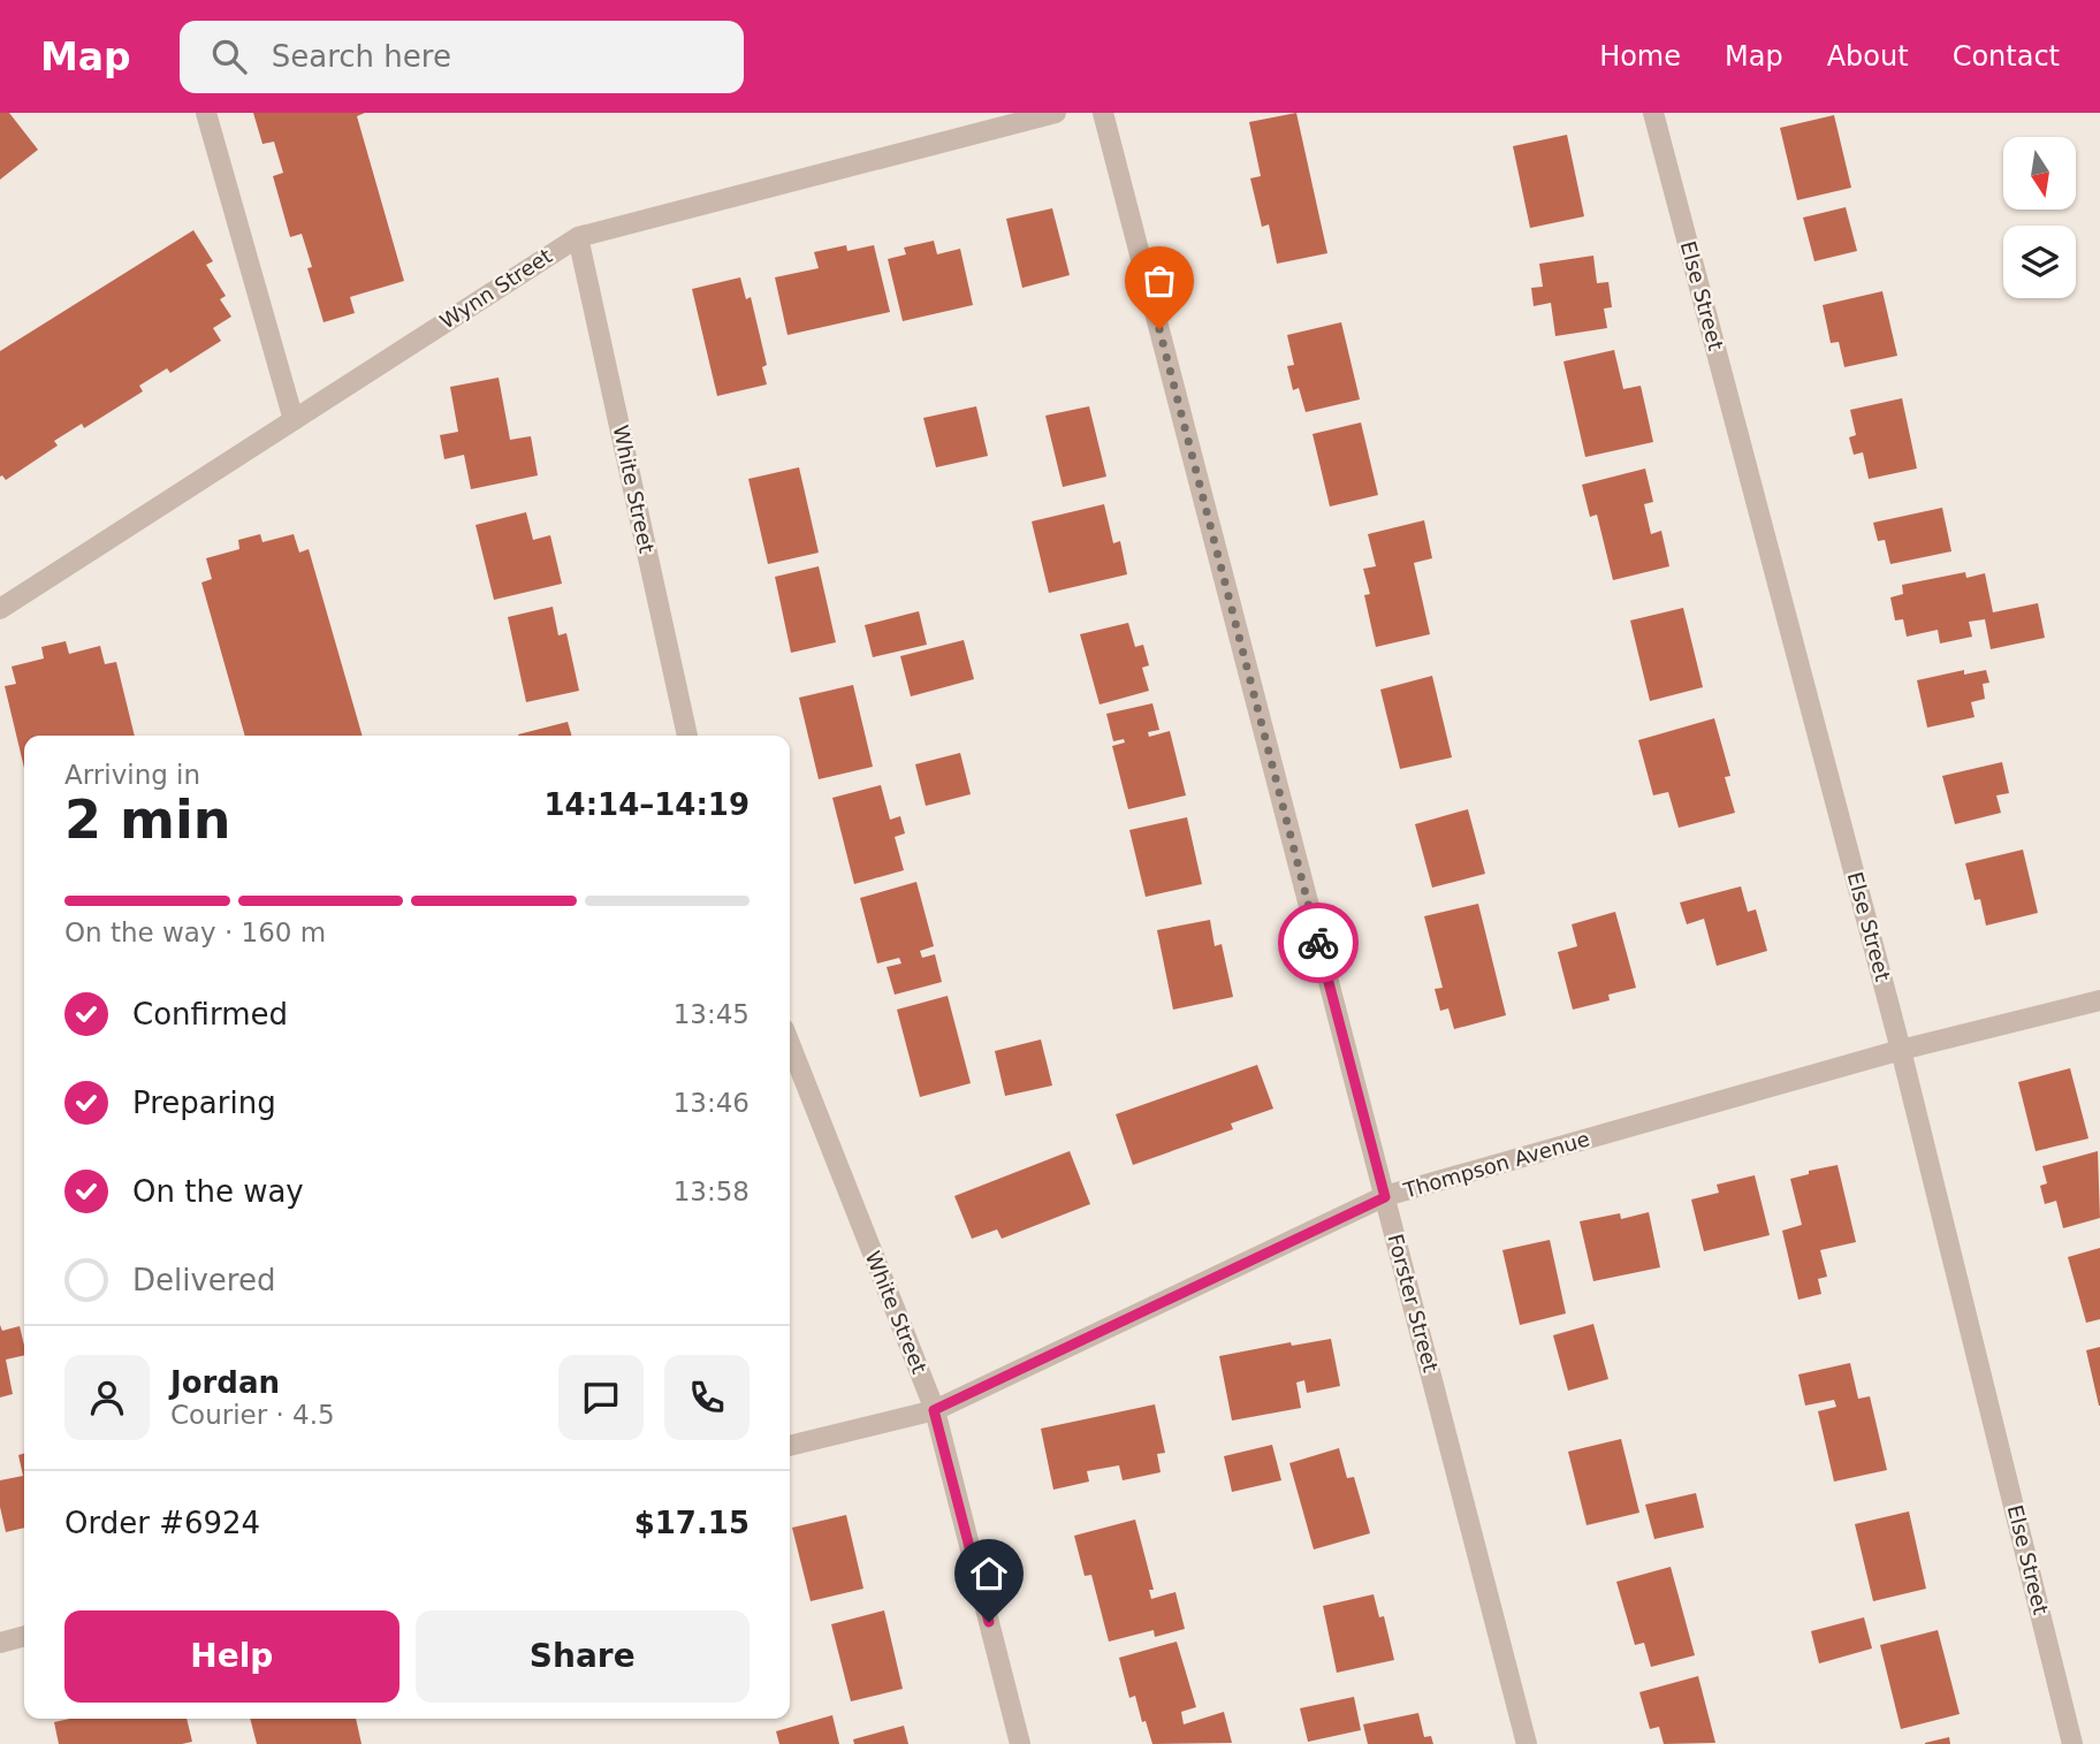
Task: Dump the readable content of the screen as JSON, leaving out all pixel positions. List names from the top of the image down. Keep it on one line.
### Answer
{"streets":{"street":["Wynn Street","Else Street","White Street","Thompson Avenue","Forster Street"]},"crossings":[["Wynn Street","White Street"],["Else Street","Thompson Avenue"],["White Street","Thompson Avenue"],["Thompson Avenue","Forster Street"]],"north":"bottom","page":{"header":"Map","search":"Search here","nav":["Home","Map","About","Contact"],"heading":["2 min","Arriving in","14:14–14:19"],"panel":["Jordan","Courier · 4.5","Order #6924","$17.15"],"bar":"On the way · 160 m","list":[["Confirmed","13:45"],["Preparing","13:46"],["On the way","13:58"],"Delivered"],"buttons":["Help","Share"]}}
